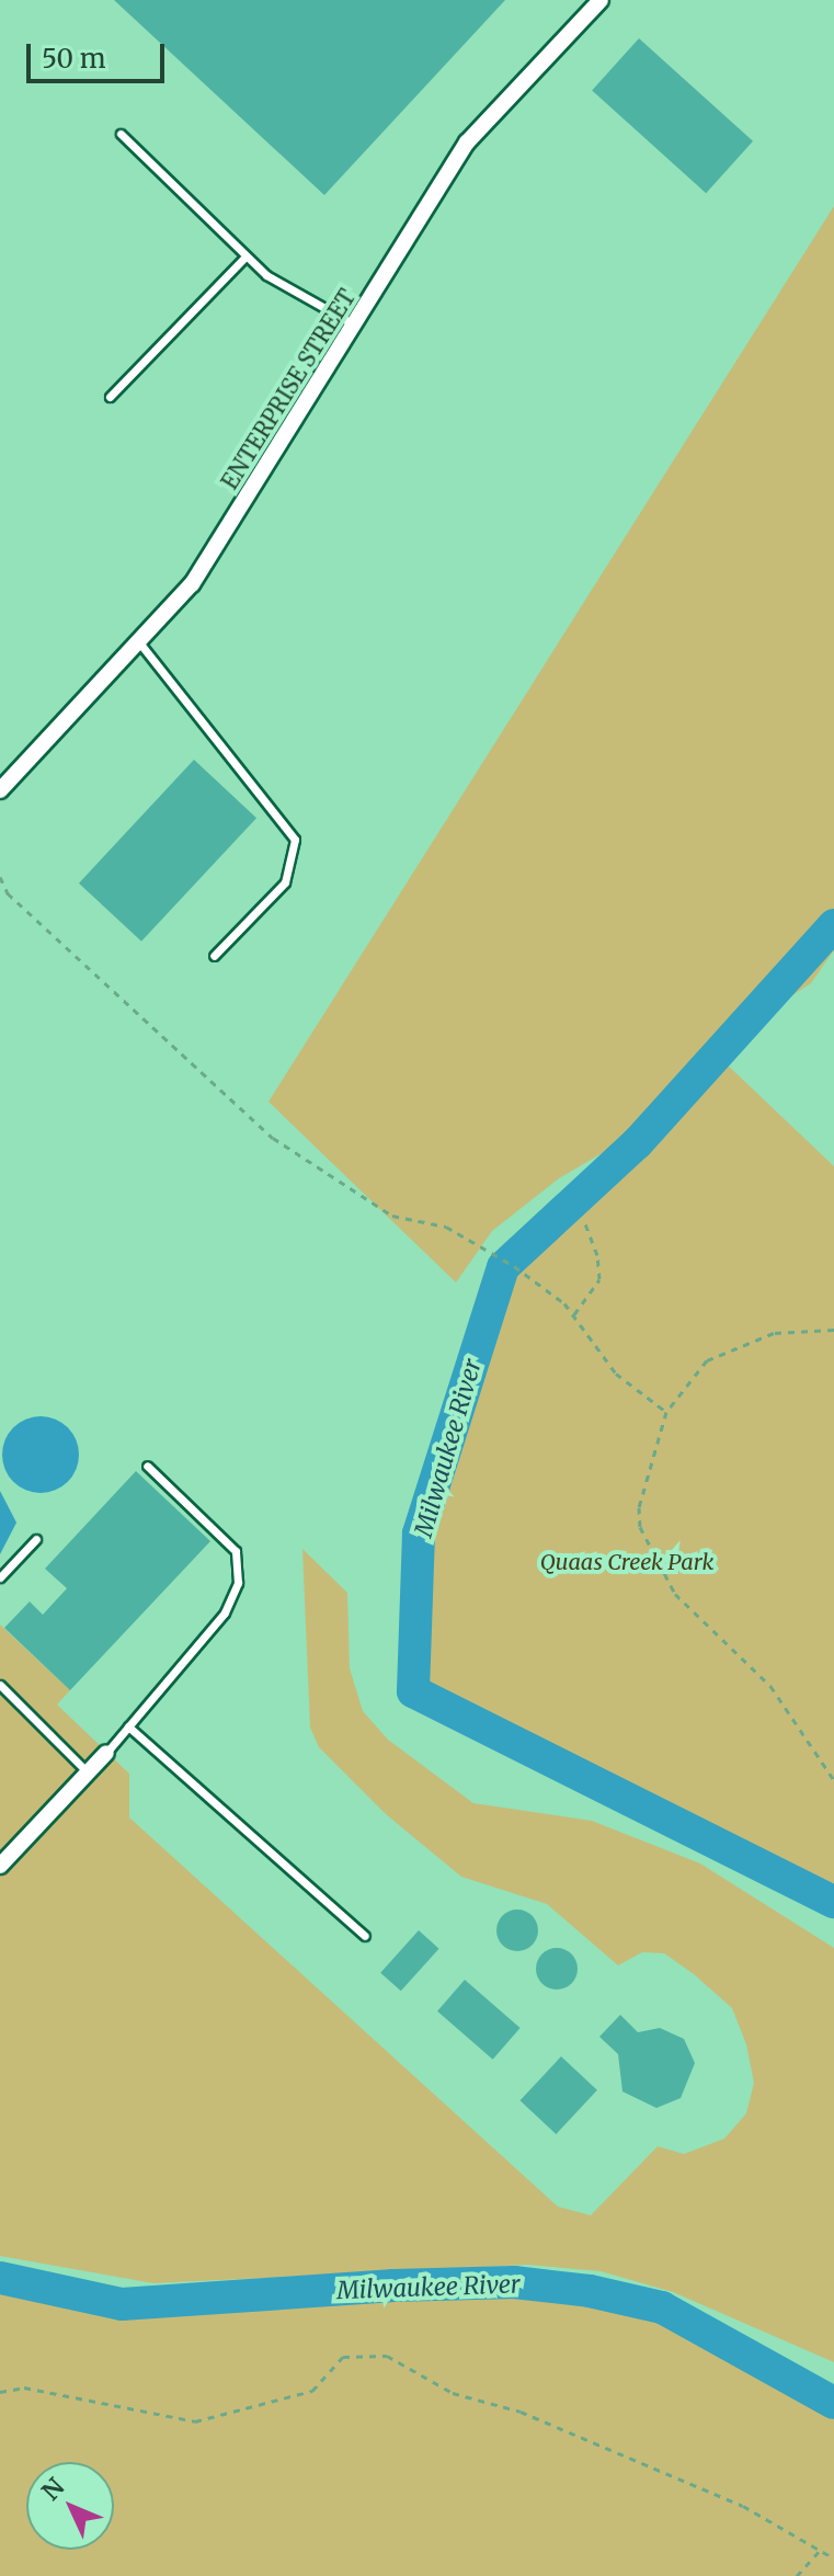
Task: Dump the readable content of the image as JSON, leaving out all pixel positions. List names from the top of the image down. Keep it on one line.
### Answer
{"streets":{"street":["ENTERPRISE STREET"]},"water":["Milwaukee River"],"parks":["Quaas Creek Park"],"scale_bar":"50 m","north":"top left"}
